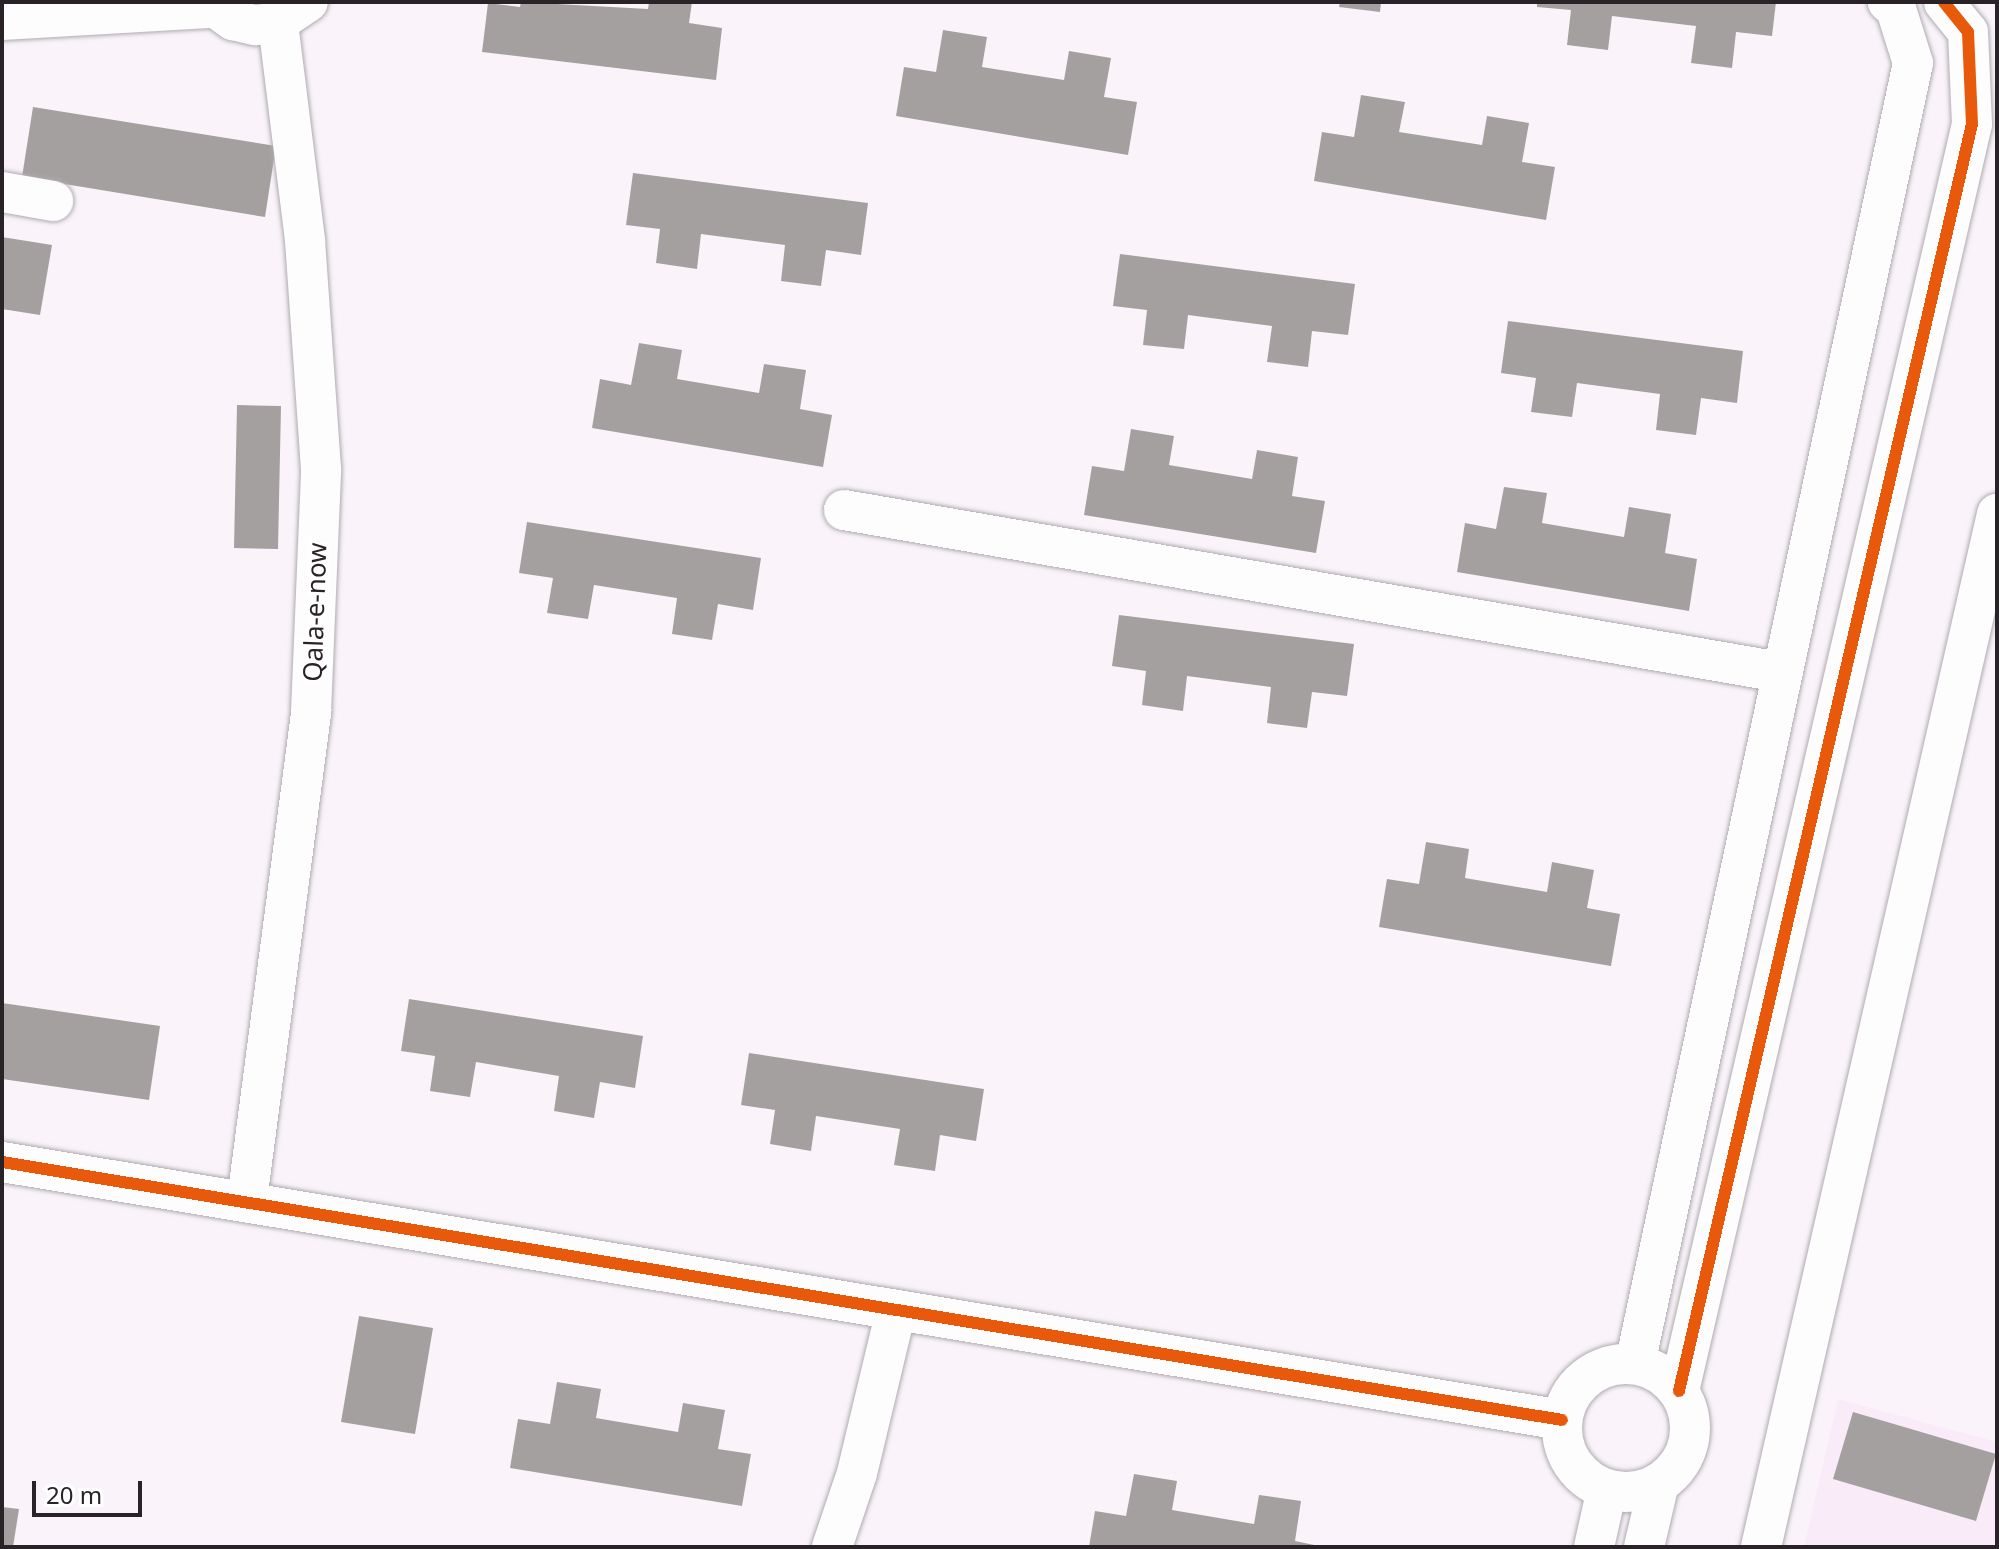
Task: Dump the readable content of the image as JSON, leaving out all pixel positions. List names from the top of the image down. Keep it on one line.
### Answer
{"streets":{"street":["Qala-e-now"]},"scale_bar":"20 m"}
